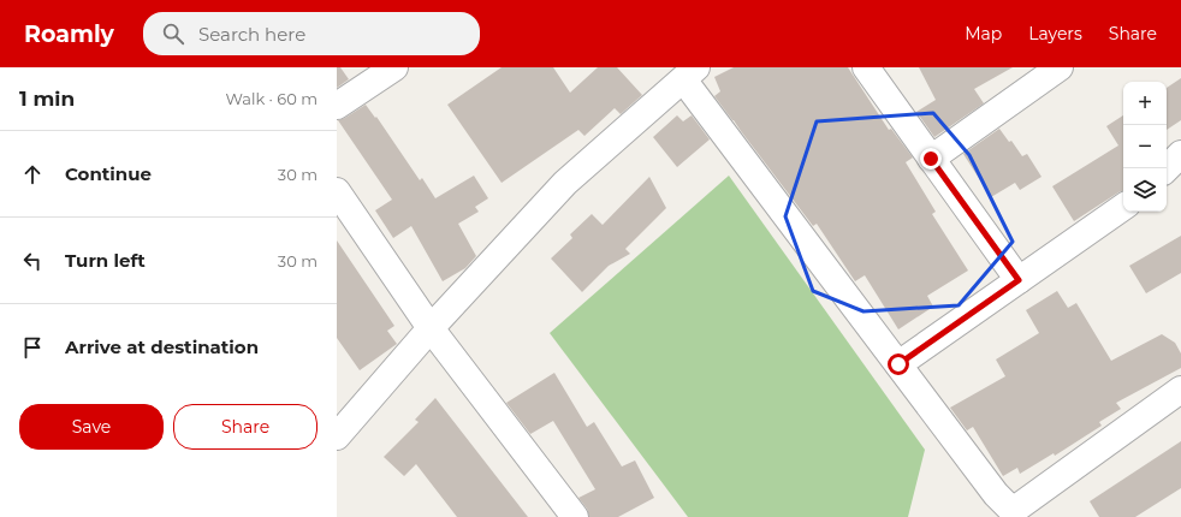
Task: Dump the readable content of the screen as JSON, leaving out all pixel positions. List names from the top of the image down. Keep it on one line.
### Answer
{"page":{"header":"Roamly","search":"Search here","nav":["Map","Layers","Share"],"heading":["1 min","Walk · 60 m"],"map_buttons":["+","−"],"list":[["Continue","30 m"],["Turn left","30 m"],"Arrive at destination"],"buttons":["Save","Share"]}}
